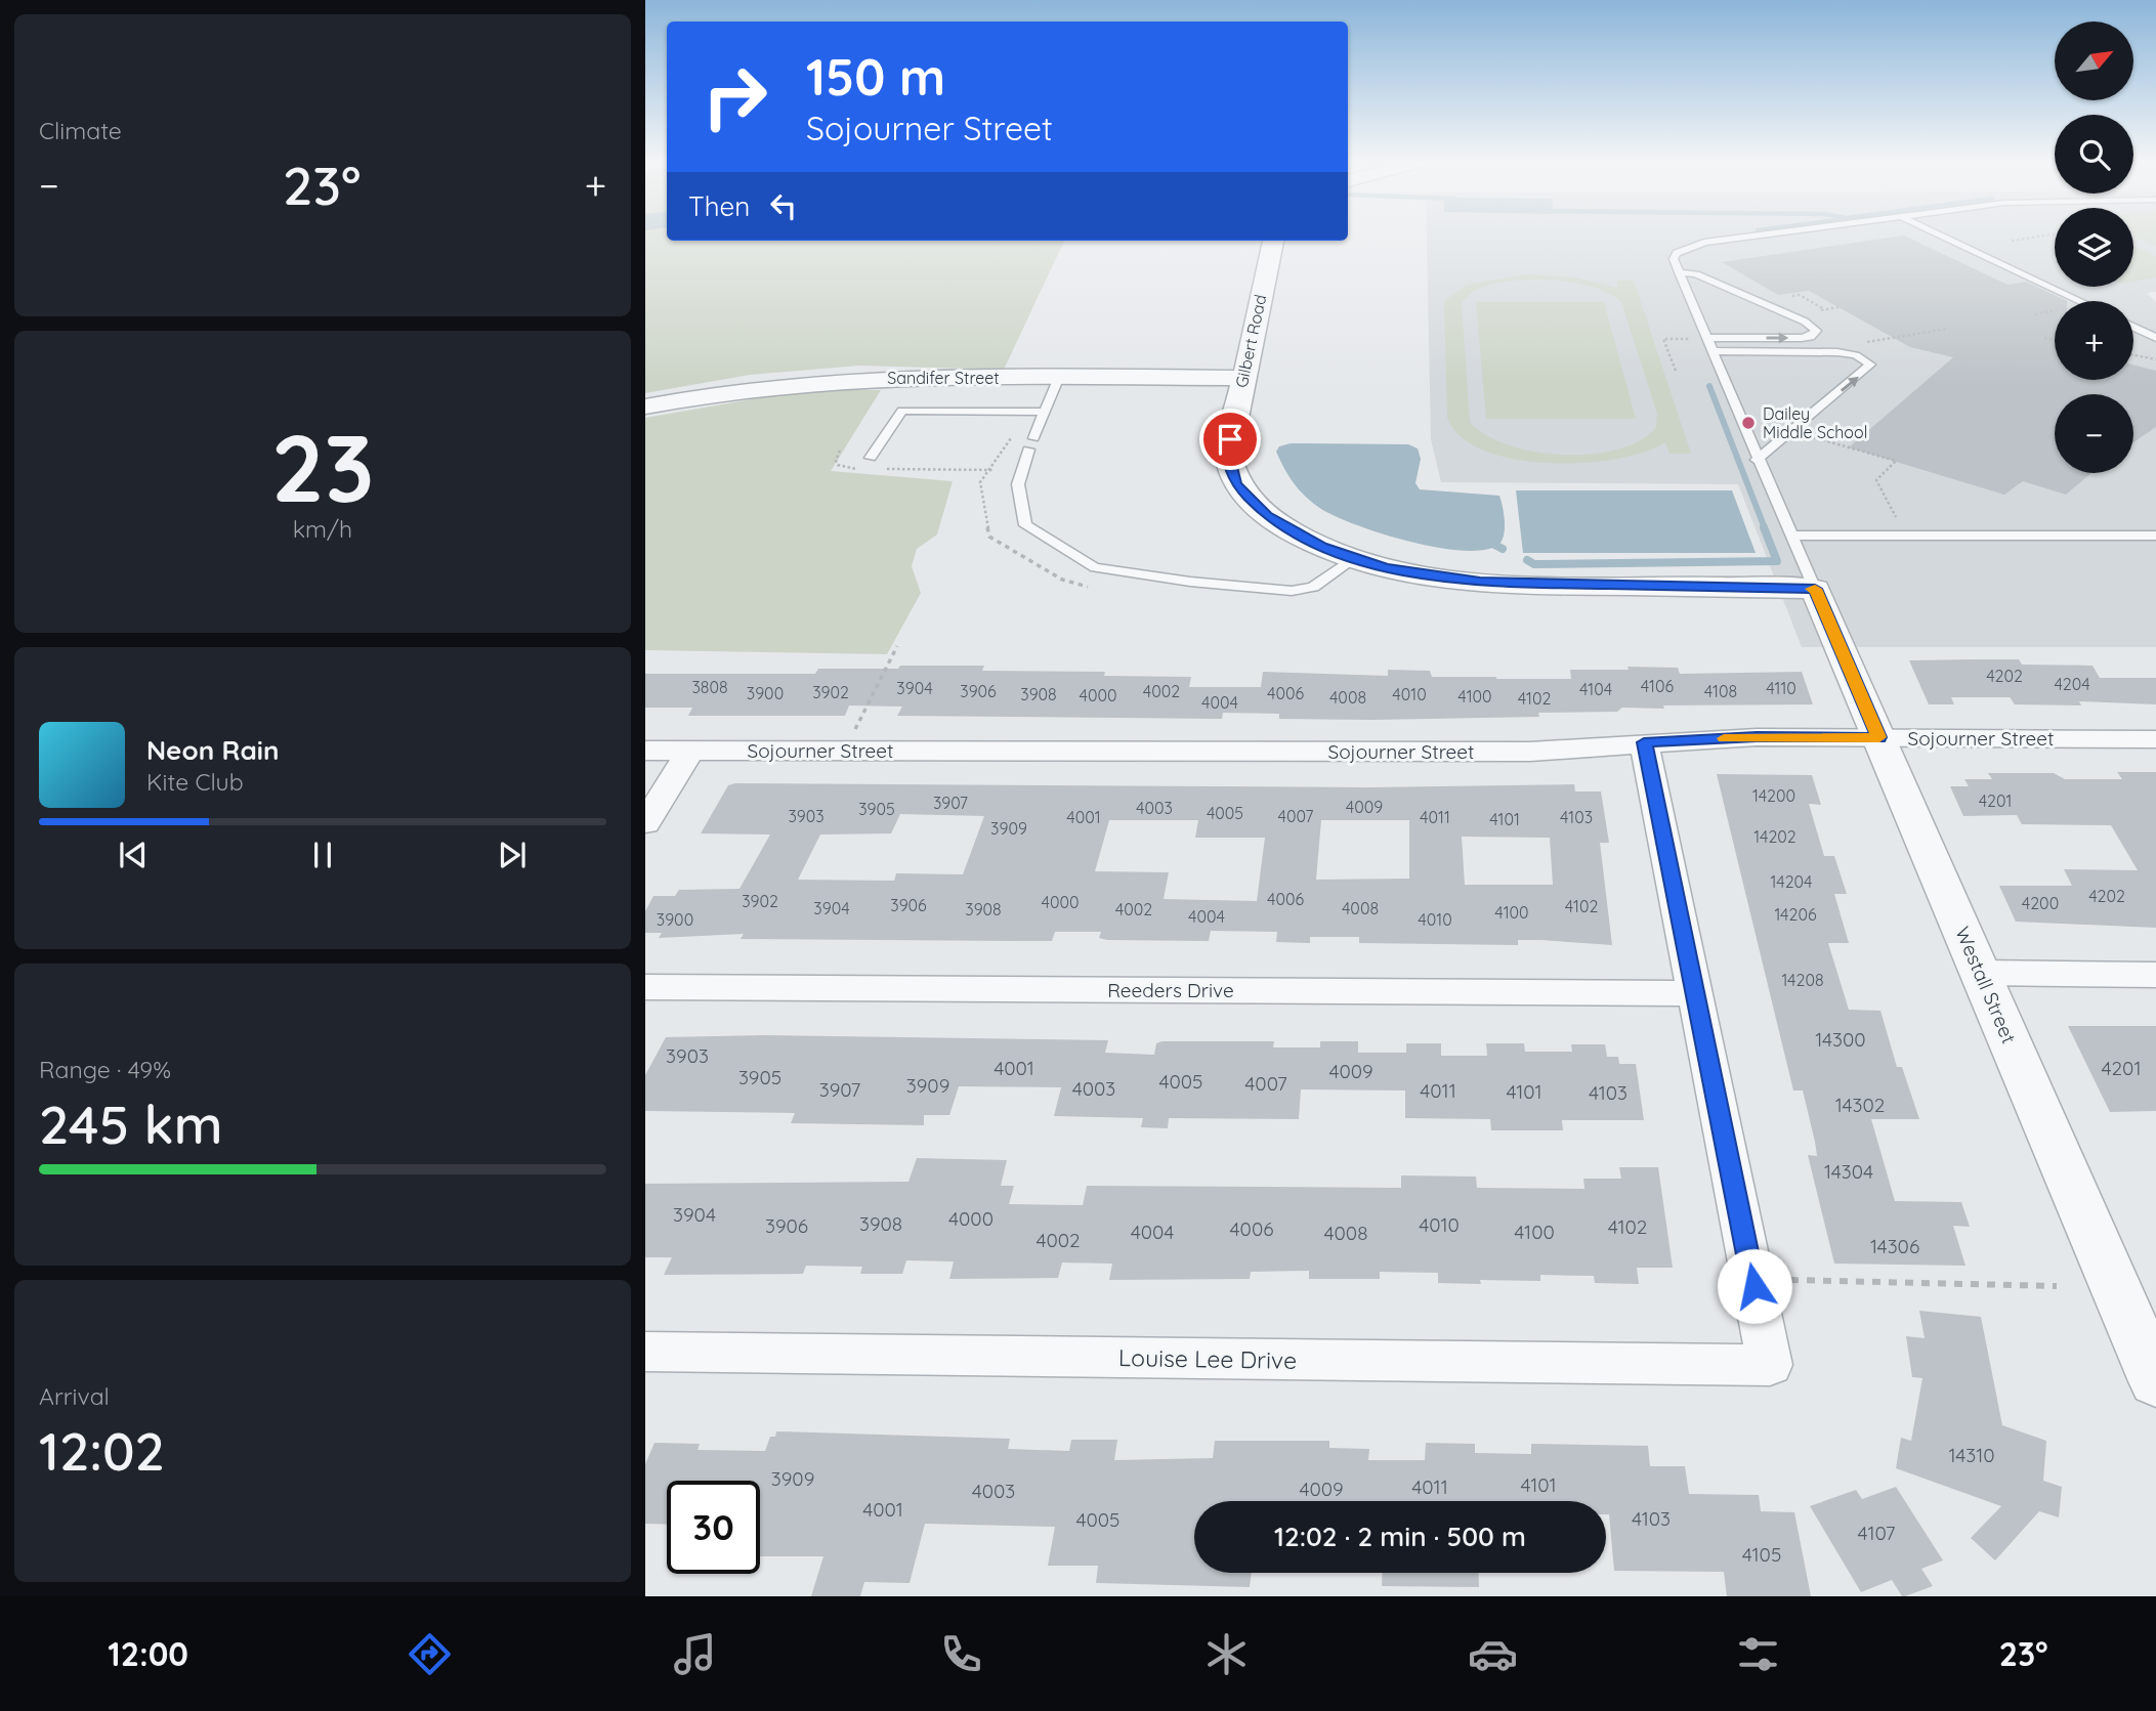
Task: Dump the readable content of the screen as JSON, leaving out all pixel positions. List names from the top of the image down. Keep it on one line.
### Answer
{"streets":{"street":["Gilbert Road","Sandifer Street","Sojourner Street","Westall Street","Reeders Drive","Louise Lee Drive"]},"crossings":[["Gilbert Road","Sandifer Street"],["Gilbert Road","Westall Street"],["Sojourner Street","Westall Street"],["Reeders Drive","Louise Lee Drive"]],"places":["Dailey Middle School"],"house_numbers":["4202","4204","4106","3808","3904","4110","4104","3906","4002","4108","3902","3900","4006","3908","4010","4000","4100","4008","4102","4004","14200","4201","3907","4009","4003","3905","4005","3903","4007","4001","4011","4103","4101","3909","14202","14204","4202","4006","3902","4000","4200","3906","4102","3904","4008","3908","4002","4100","14206","4004","3900","4010","14208","14300","3903","4001","4201","4009","3905","4005","4007","3909","4003","3907","4011","4101","4103","14302","14304","3904","4000","3908","4010","3906","4102","4006","4004","4100","4008","4002","14306","14310","3909","4101","4011","4009","4003","4001","4103","4005","4107","4105"],"north":"top right","page":{"tile":["Climate",["23","km/h"],["Range · 49%","245 km"],["Arrival","12:02"]],"map_buttons":["+","−"],"turn":["150 m","Sojourner Street"],"heat":["−","23°","+"],"then":"Then","song":["Neon Rain","Kite Club"],"limit":"30","trip":"12:02 · 2 min · 500 m","tabs":["12:00","23°"]}}
